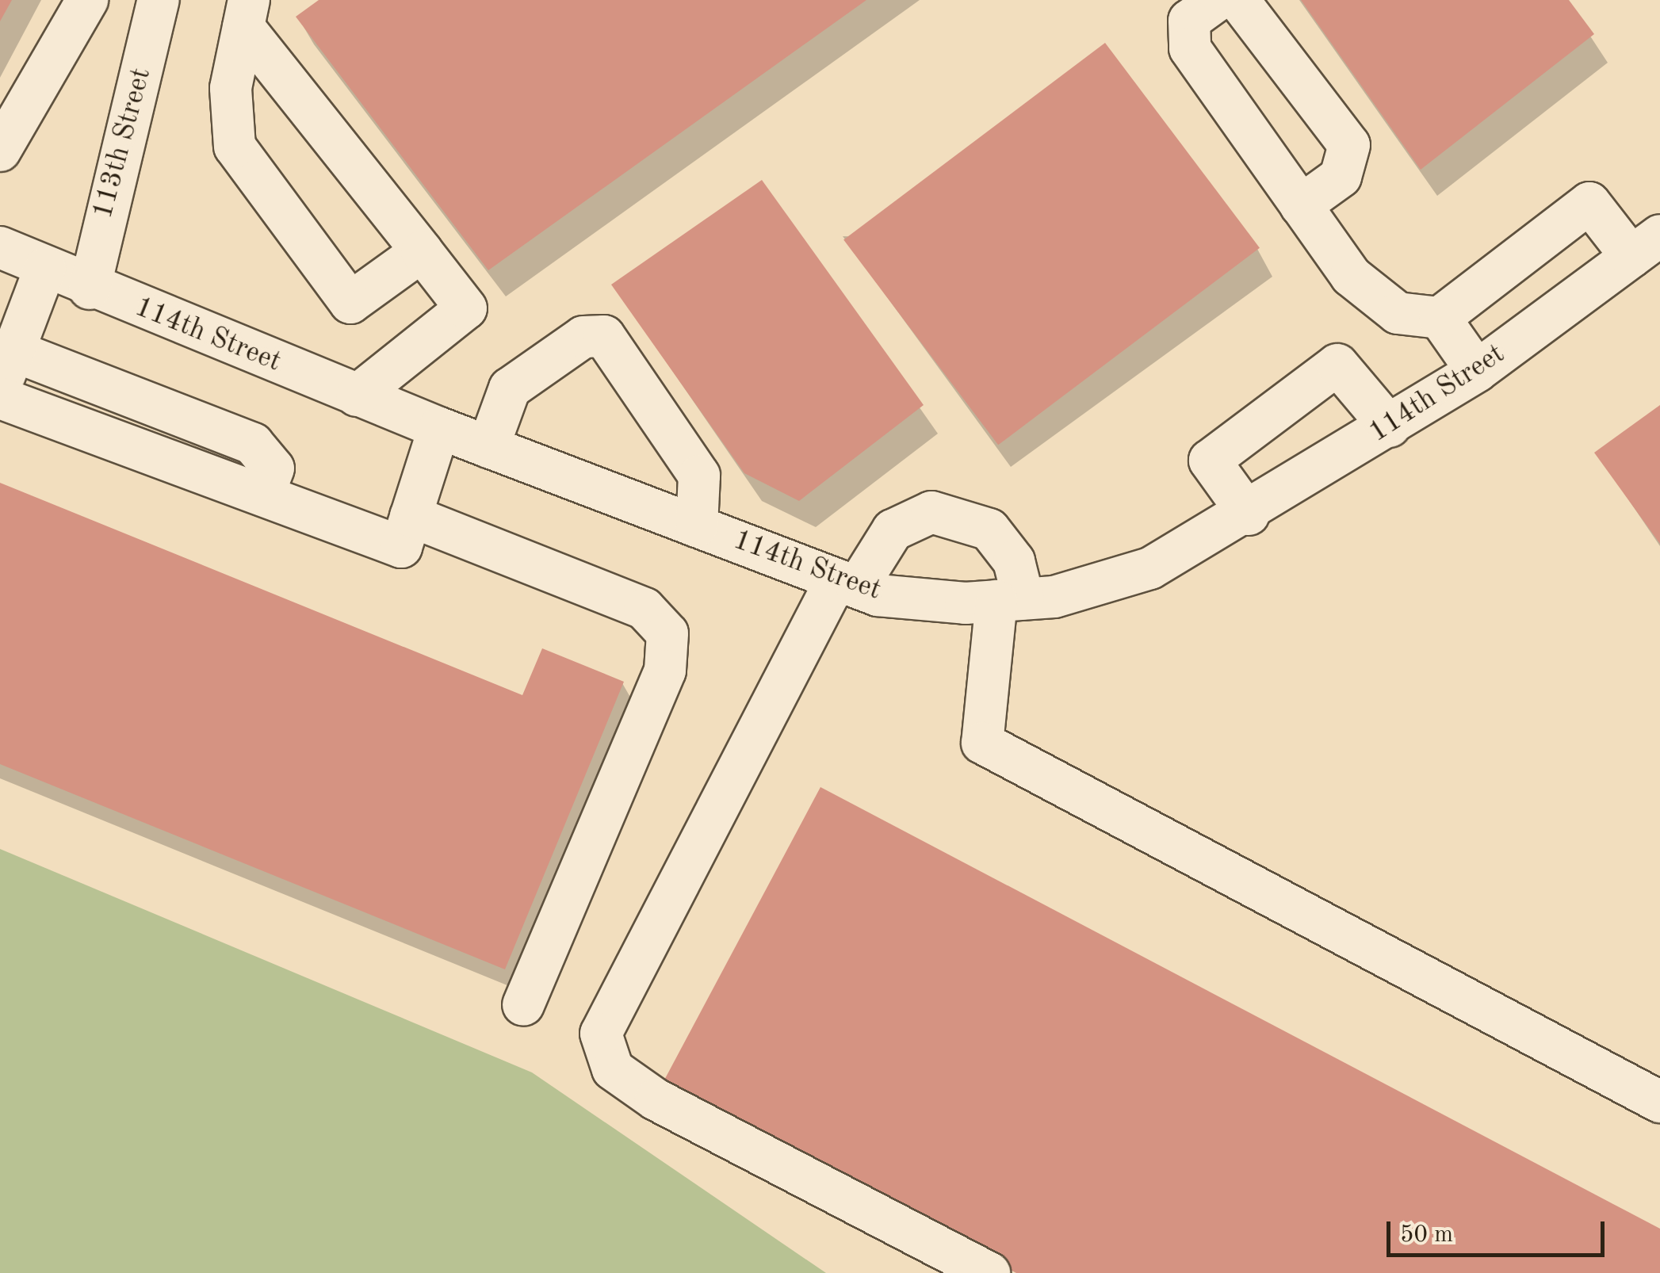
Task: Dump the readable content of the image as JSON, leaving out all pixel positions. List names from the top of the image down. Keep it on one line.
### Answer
{"streets":{"street":["113th Street","114th Street"]},"crossings":[["113th Street","114th Street"]],"scale_bar":"50 m"}
